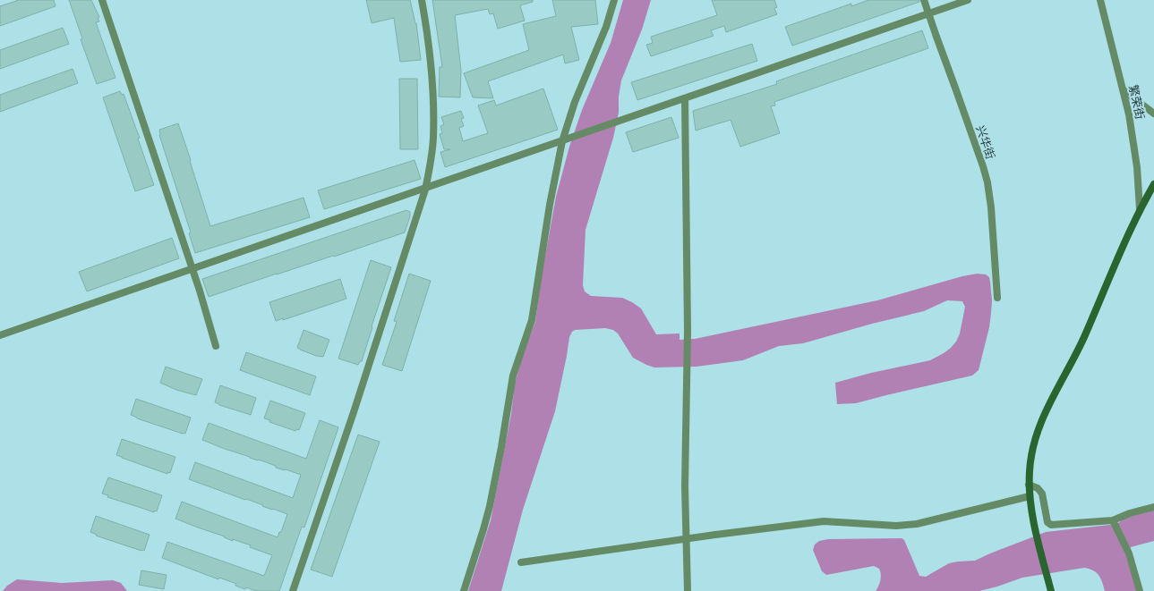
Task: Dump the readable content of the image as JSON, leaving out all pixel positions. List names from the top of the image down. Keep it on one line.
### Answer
{"streets":{"street":["繁荣街","兴华街"]}}
